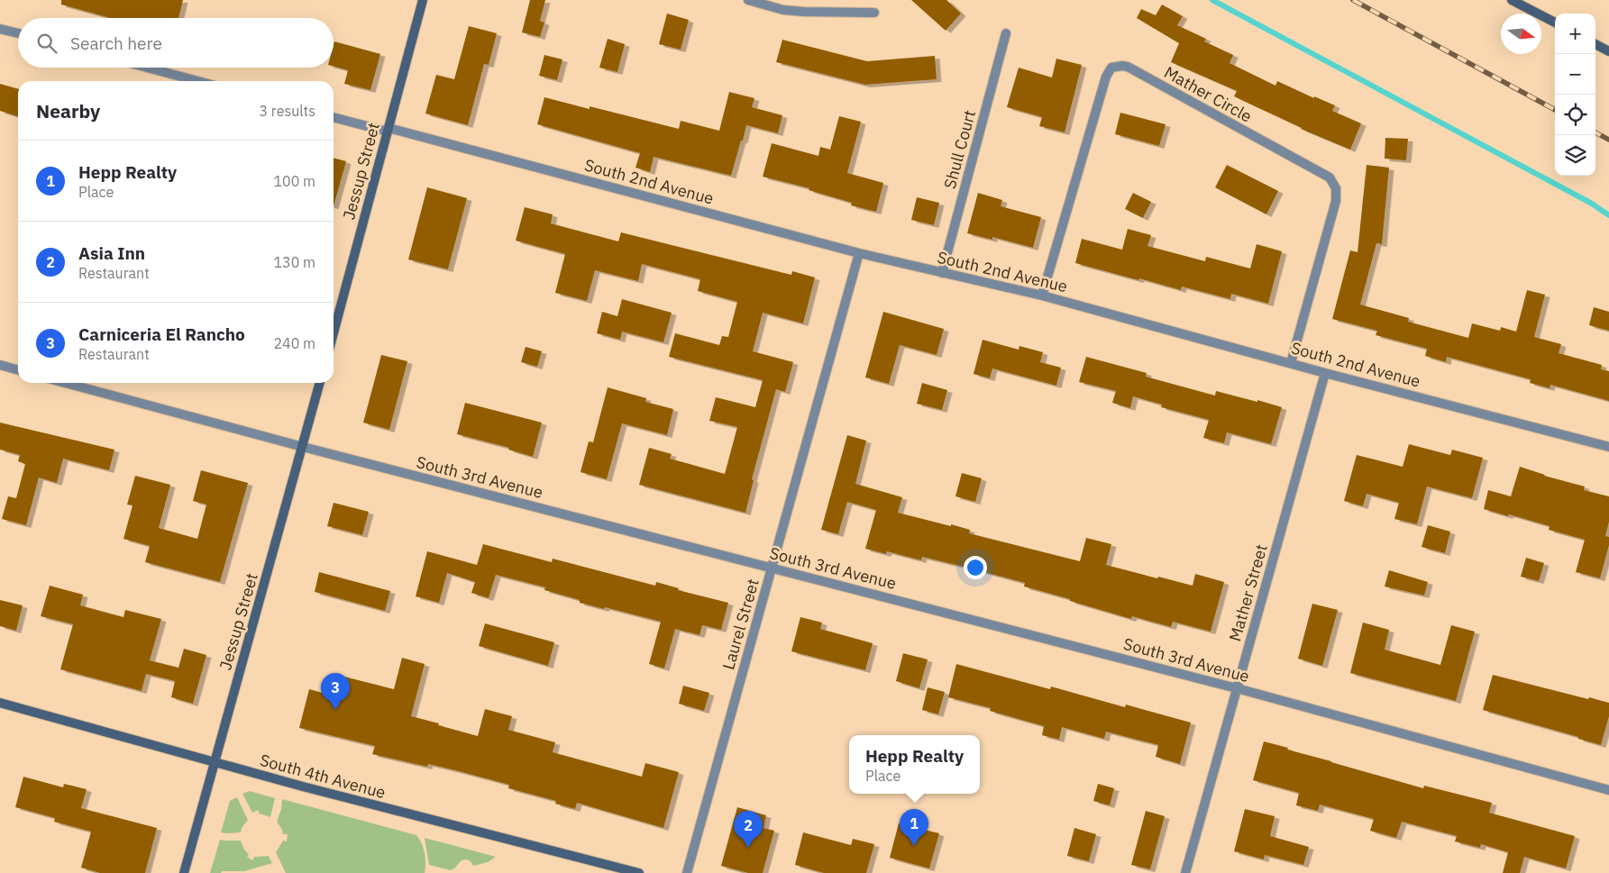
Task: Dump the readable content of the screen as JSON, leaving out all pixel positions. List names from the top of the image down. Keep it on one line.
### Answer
{"streets":{"street":["Mather Circle","Shull Court","Jessup Street","South 2nd Avenue","South 3rd Avenue","Mather Street","Laurel Street","South 4th Avenue"]},"crossings":[["Mather Circle","South 2nd Avenue"],["Shull Court","South 2nd Avenue"],["Jessup Street","South 2nd Avenue"],["Jessup Street","South 3rd Avenue"],["Jessup Street","South 4th Avenue"],["South 2nd Avenue","Mather Street"],["South 2nd Avenue","Laurel Street"],["South 3rd Avenue","Mather Street"],["South 3rd Avenue","Laurel Street"]],"north":"right","page":{"map_buttons":["+","−"],"search":"Search here","heading":["Nearby","3 results"],"list":[{"mark":"1","name":"Hepp Realty","note":"Place","value":"100 m"},{"mark":"2","name":"Asia Inn","note":"Restaurant","value":"130 m"},{"mark":"3","name":"Carniceria El Rancho","note":"Restaurant","value":"240 m"}],"pins":["3","1","2"],"popup":["Hepp Realty","Place"]}}
